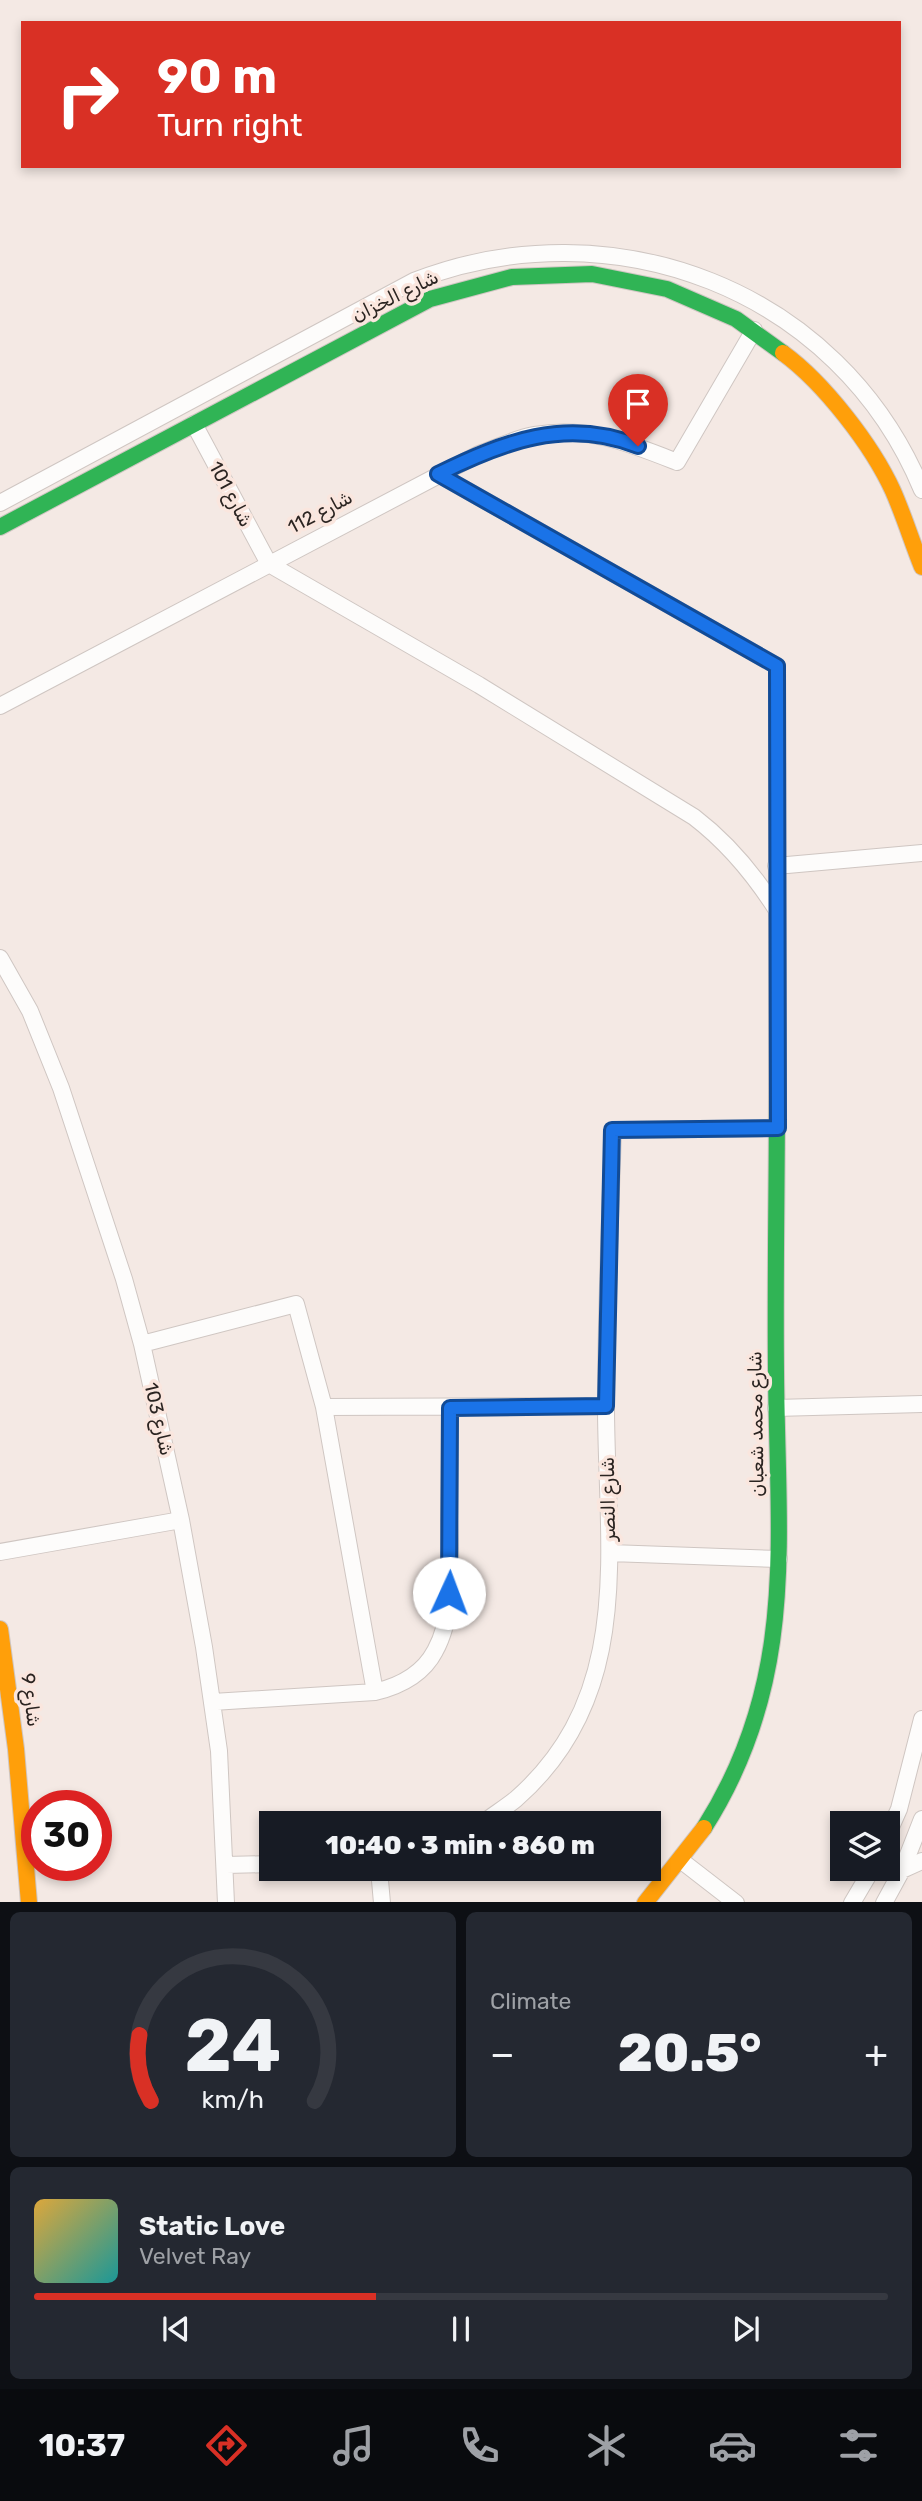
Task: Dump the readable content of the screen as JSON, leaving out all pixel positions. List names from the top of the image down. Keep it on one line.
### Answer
{"streets":{"street":["شارع الخزان","شارع 101","شارع 112","شارع 103","شارع محمد شعبان","شارع النصر","شارع 9"]},"crossings":[["شارع الخزان","شارع 101"],["شارع الخزان","شارع 112"],["شارع 101","شارع 112"],["شارع محمد شعبان","شارع النصر"]],"page":{"turn":["90 m","Turn right"],"limit":"30","trip":"10:40 · 3 min · 860 m","tile":"Climate","heat":["−","20.5°","+"],"song":["Static Love","Velvet Ray"],"tabs":"10:37","gauge":["24","km/h"]}}
